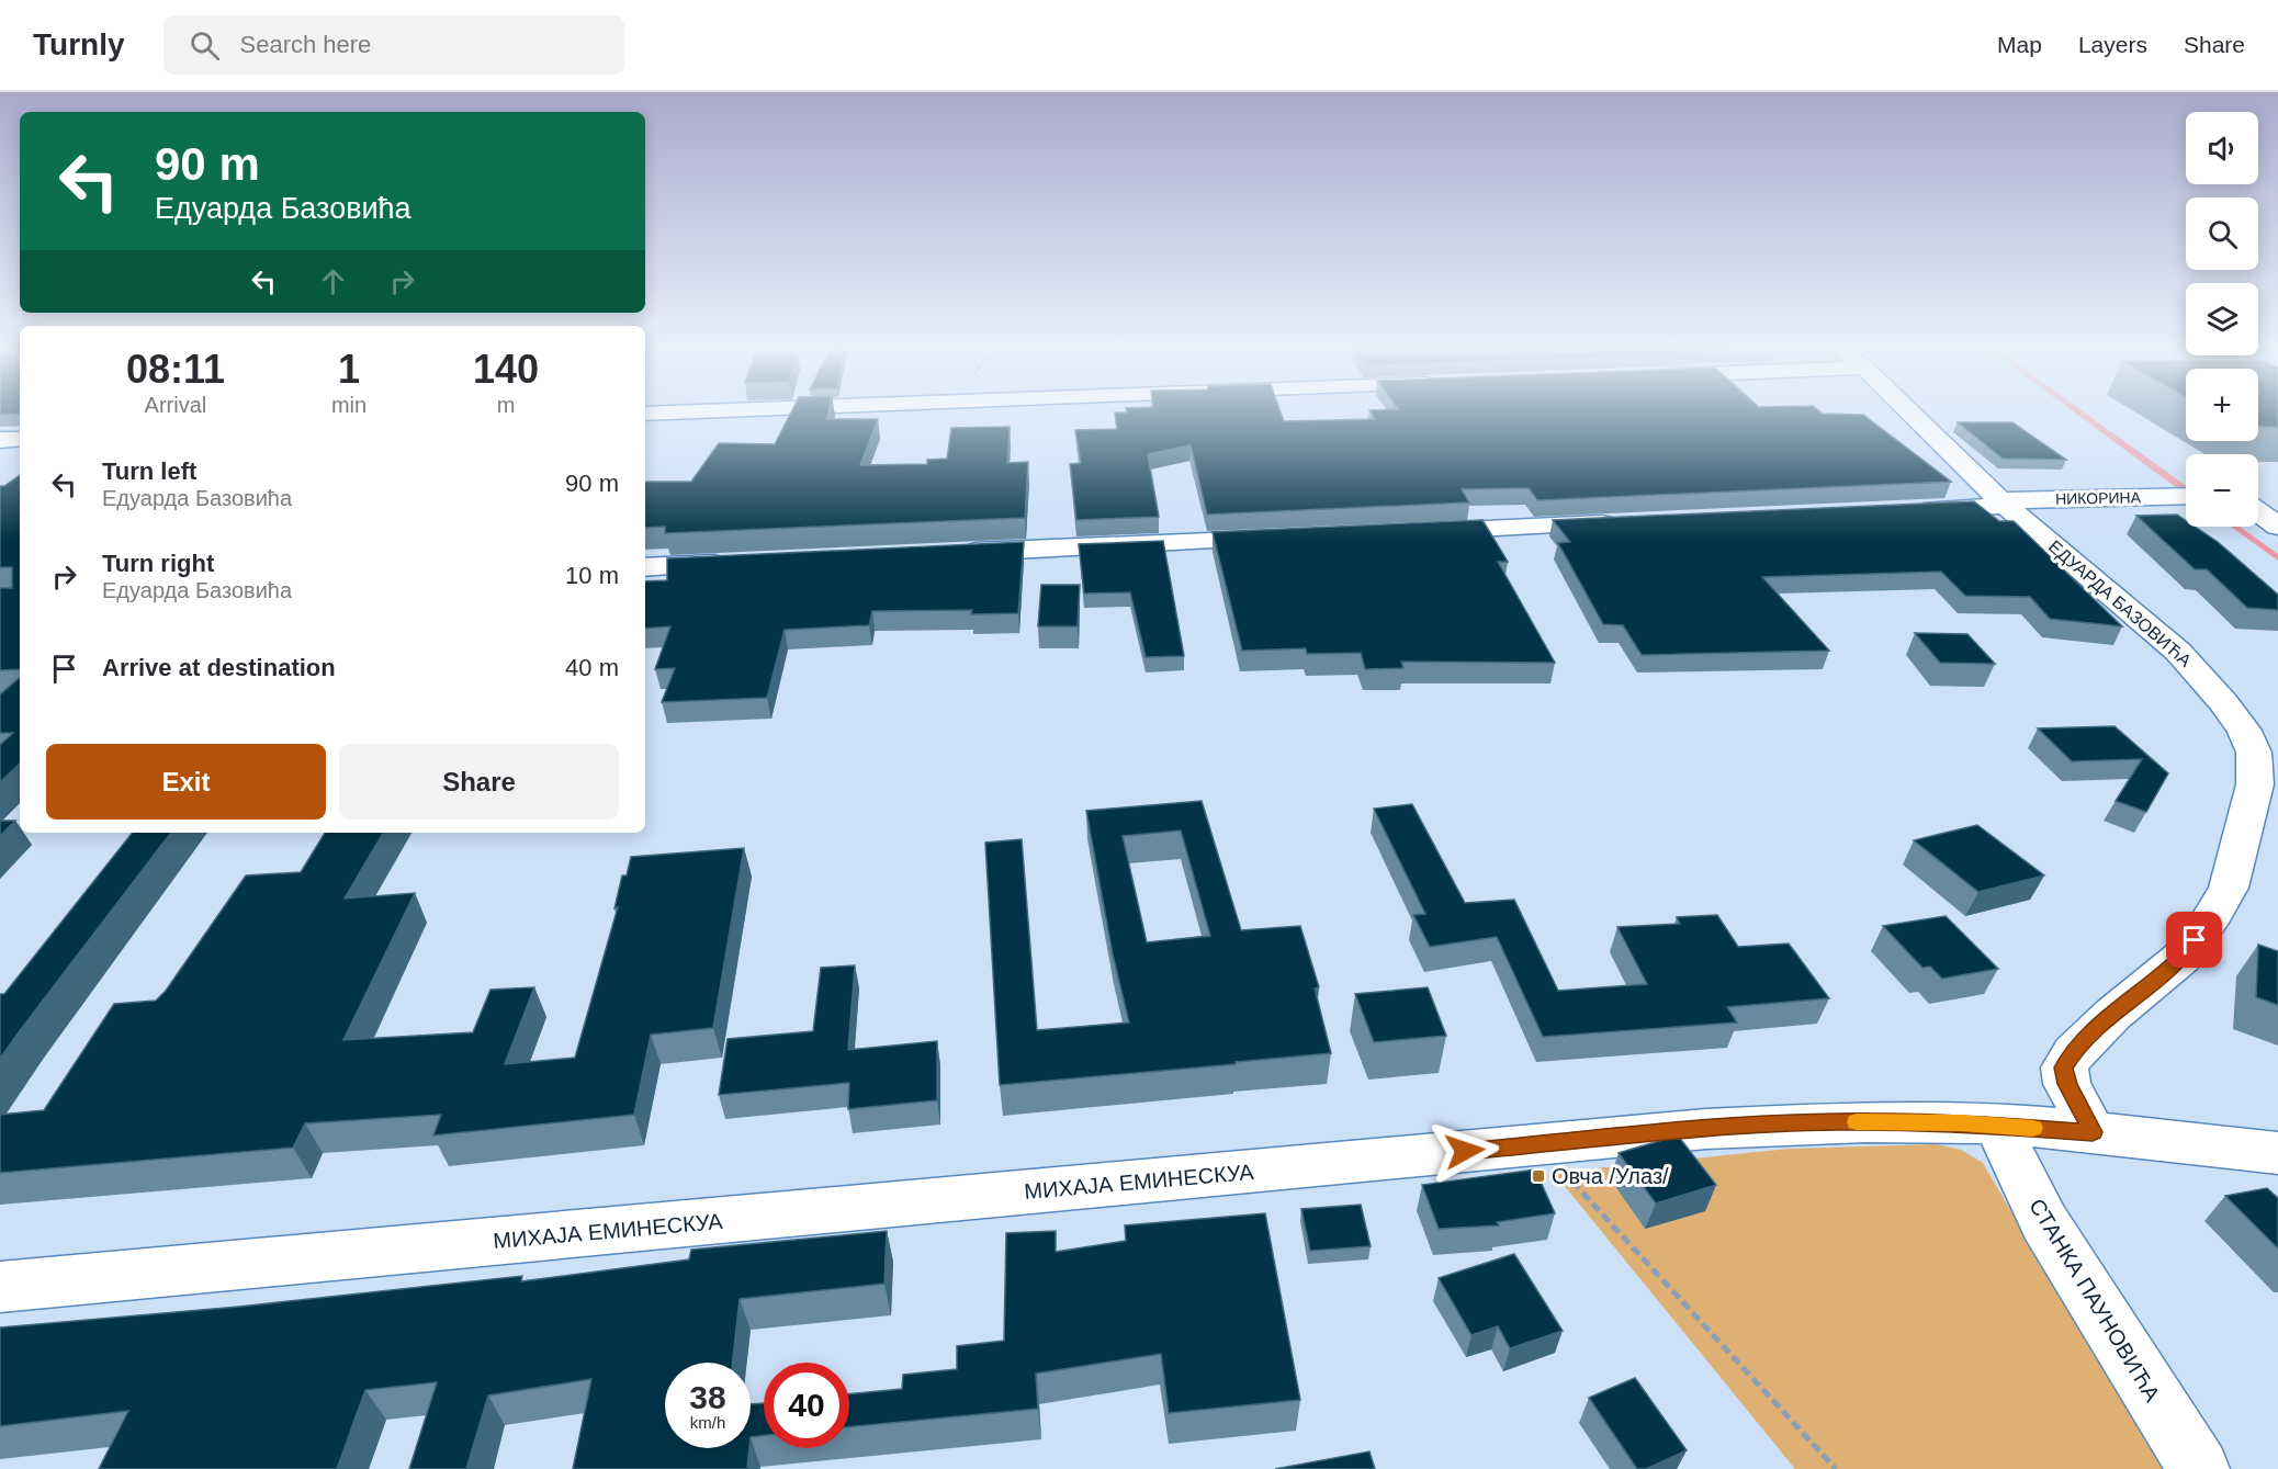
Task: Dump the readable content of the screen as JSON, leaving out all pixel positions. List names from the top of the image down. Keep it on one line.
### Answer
{"streets":{"street":["НИКОРИНА","ЕДУАРДА БАЗОВИЋА","МИХАЈА ЕМИНЕСКУА","СТАНКА ПАУНОВИЋА"]},"crossings":[["НИКОРИНА","ЕДУАРДА БАЗОВИЋА"],["ЕДУАРДА БАЗОВИЋА","МИХАЈА ЕМИНЕСКУА"],["МИХАЈА ЕМИНЕСКУА","СТАНКА ПАУНОВИЋА"]],"places":{"transit":["Овча /Улаз/"]},"page":{"header":"Turnly","search":"Search here","nav":["Map","Layers","Share"],"map_buttons":["+","−"],"turn":["90 m","Едуарда Базовића"],"eta":["08:11","Arrival","1","min","140","m"],"list":[{"name":"Turn left","note":"Едуарда Базовића","value":"90 m"},{"name":"Turn right","note":"Едуарда Базовића","value":"10 m"},{"name":"Arrive at destination","value":"40 m"}],"buttons":["Exit","Share"],"speed":"38 km/h","limit":"40"}}
